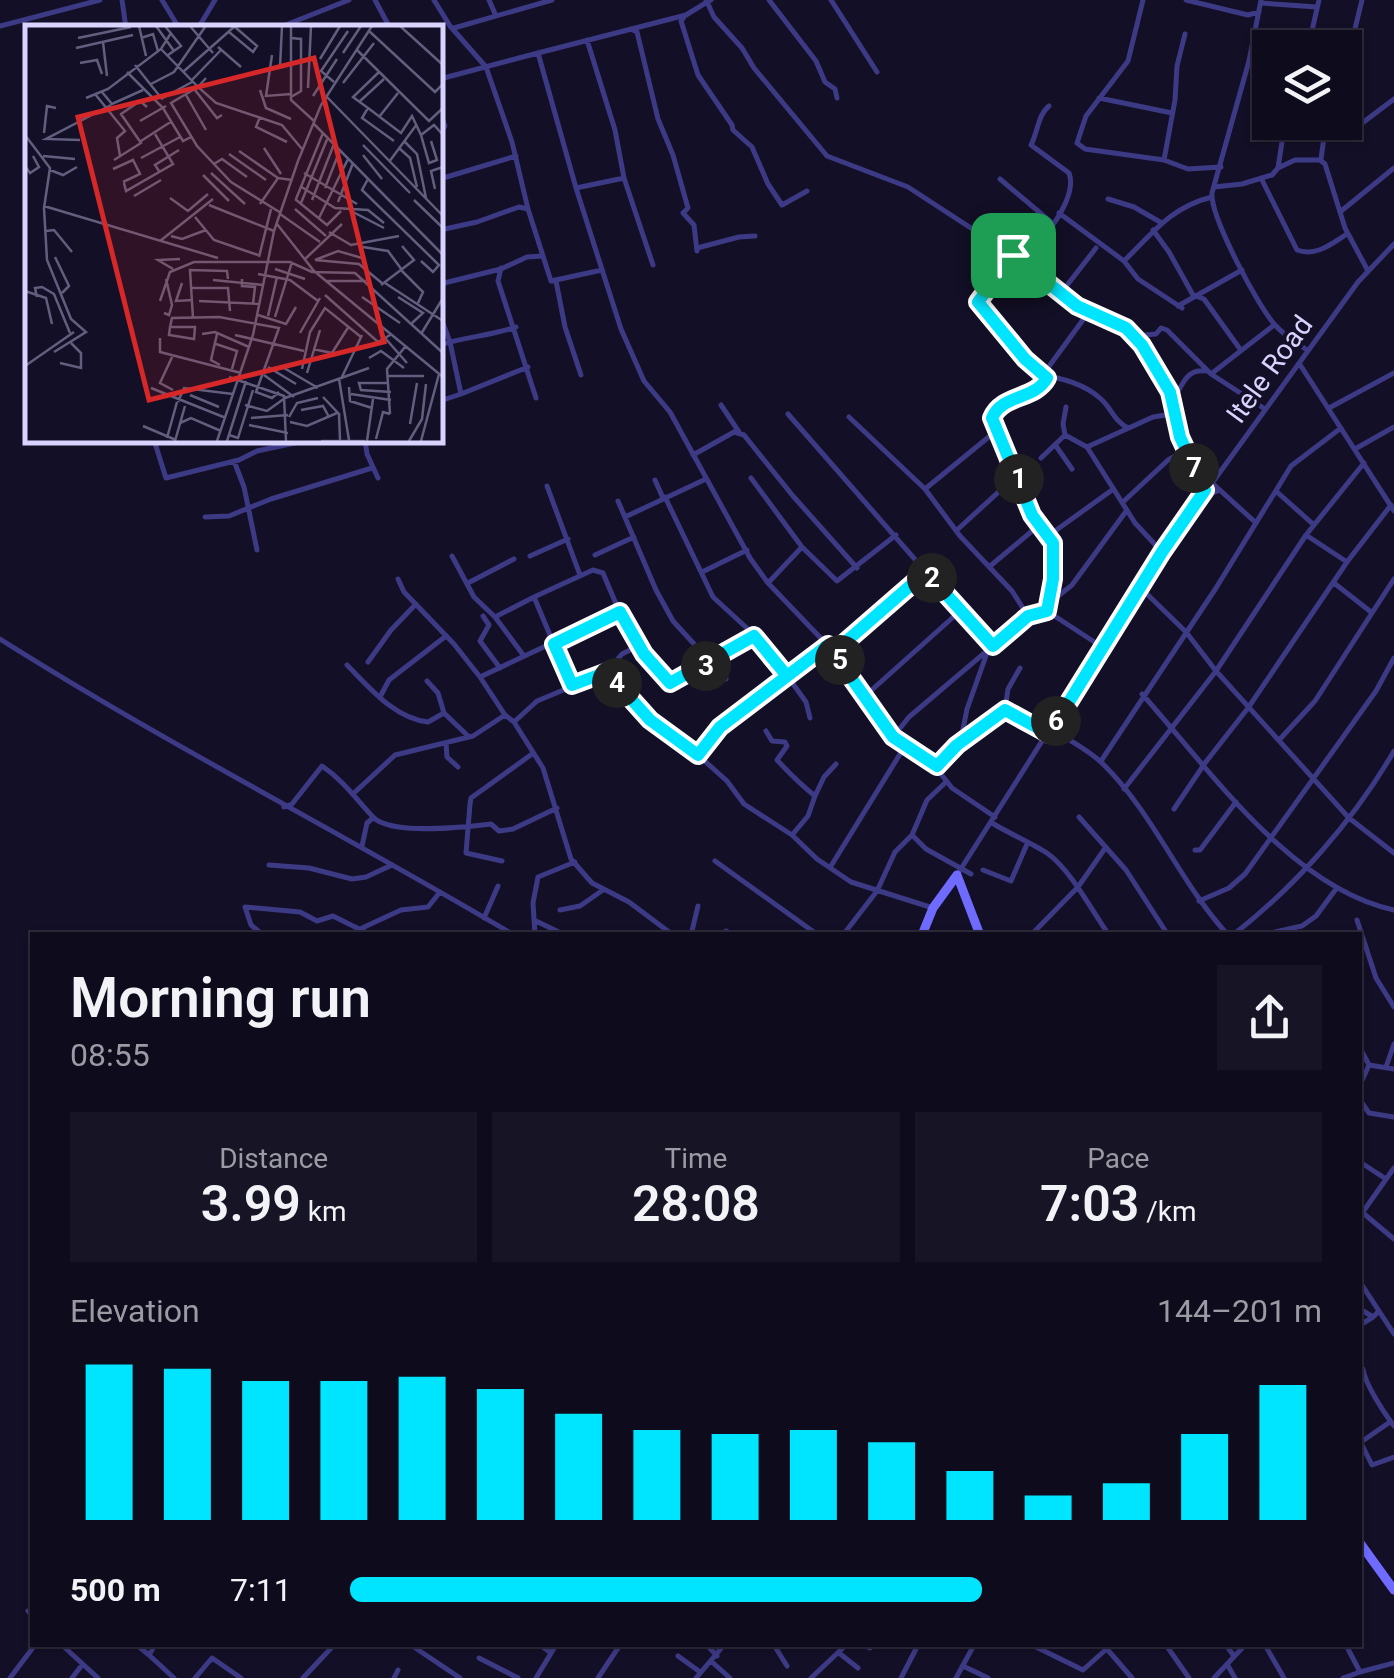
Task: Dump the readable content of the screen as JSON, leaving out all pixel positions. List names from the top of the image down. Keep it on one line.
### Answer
{"streets":{"street":["Itele Road"]},"page":{"pins":["7","1","2","5","3","4","6"],"heading":["Morning run","08:55"],"stats":[["Distance","3.99 km"],["Time","28:08"],["Pace","7:03 /km"]],"chart":["Elevation","144–201 m"],"list":[{"name":"500 m","note":"7:11"}]}}
